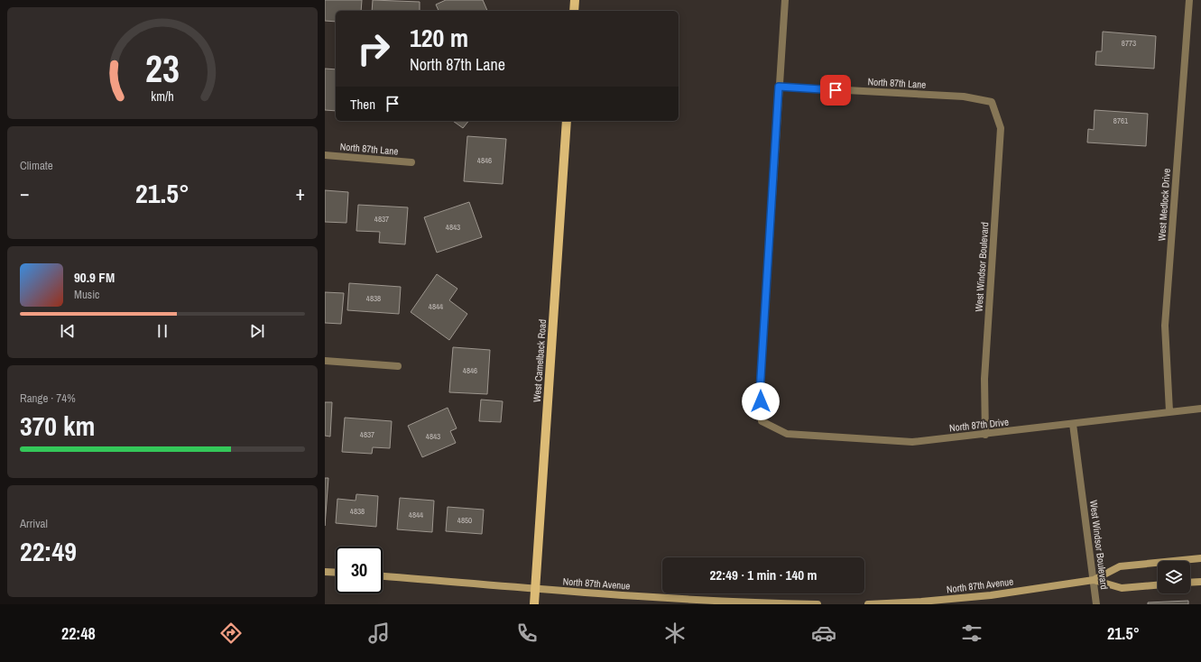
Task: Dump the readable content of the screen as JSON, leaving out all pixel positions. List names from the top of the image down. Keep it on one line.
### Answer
{"streets":{"main road":["West Camelback Road"],"street":["North 87th Lane","West Medlock Drive","West Windsor Boulevard","North 87th Drive","North 87th Avenue"]},"crossings":[["North 87th Lane","West Windsor Boulevard"],["North 87th Lane","North 87th Drive"],["West Medlock Drive","North 87th Drive"],["West Windsor Boulevard","North 87th Drive"],["West Windsor Boulevard","North 87th Avenue"],["West Camelback Road","North 87th Avenue"]],"house_numbers":["8773","8761","4846","4837","4843","4838","4844","4846","4837","4843","4838","4844","4850"],"page":{"turn":["120 m","North 87th Lane"],"then":"Then","tile":["Climate",["Range · 74%","370 km"],["Arrival","22:49"]],"heat":["−","21.5°","+"],"song":["90.9 FM","Music"],"limit":"30","trip":"22:49 · 1 min · 140 m","tabs":["22:48","21.5°"],"gauge":["23","km/h"]}}
